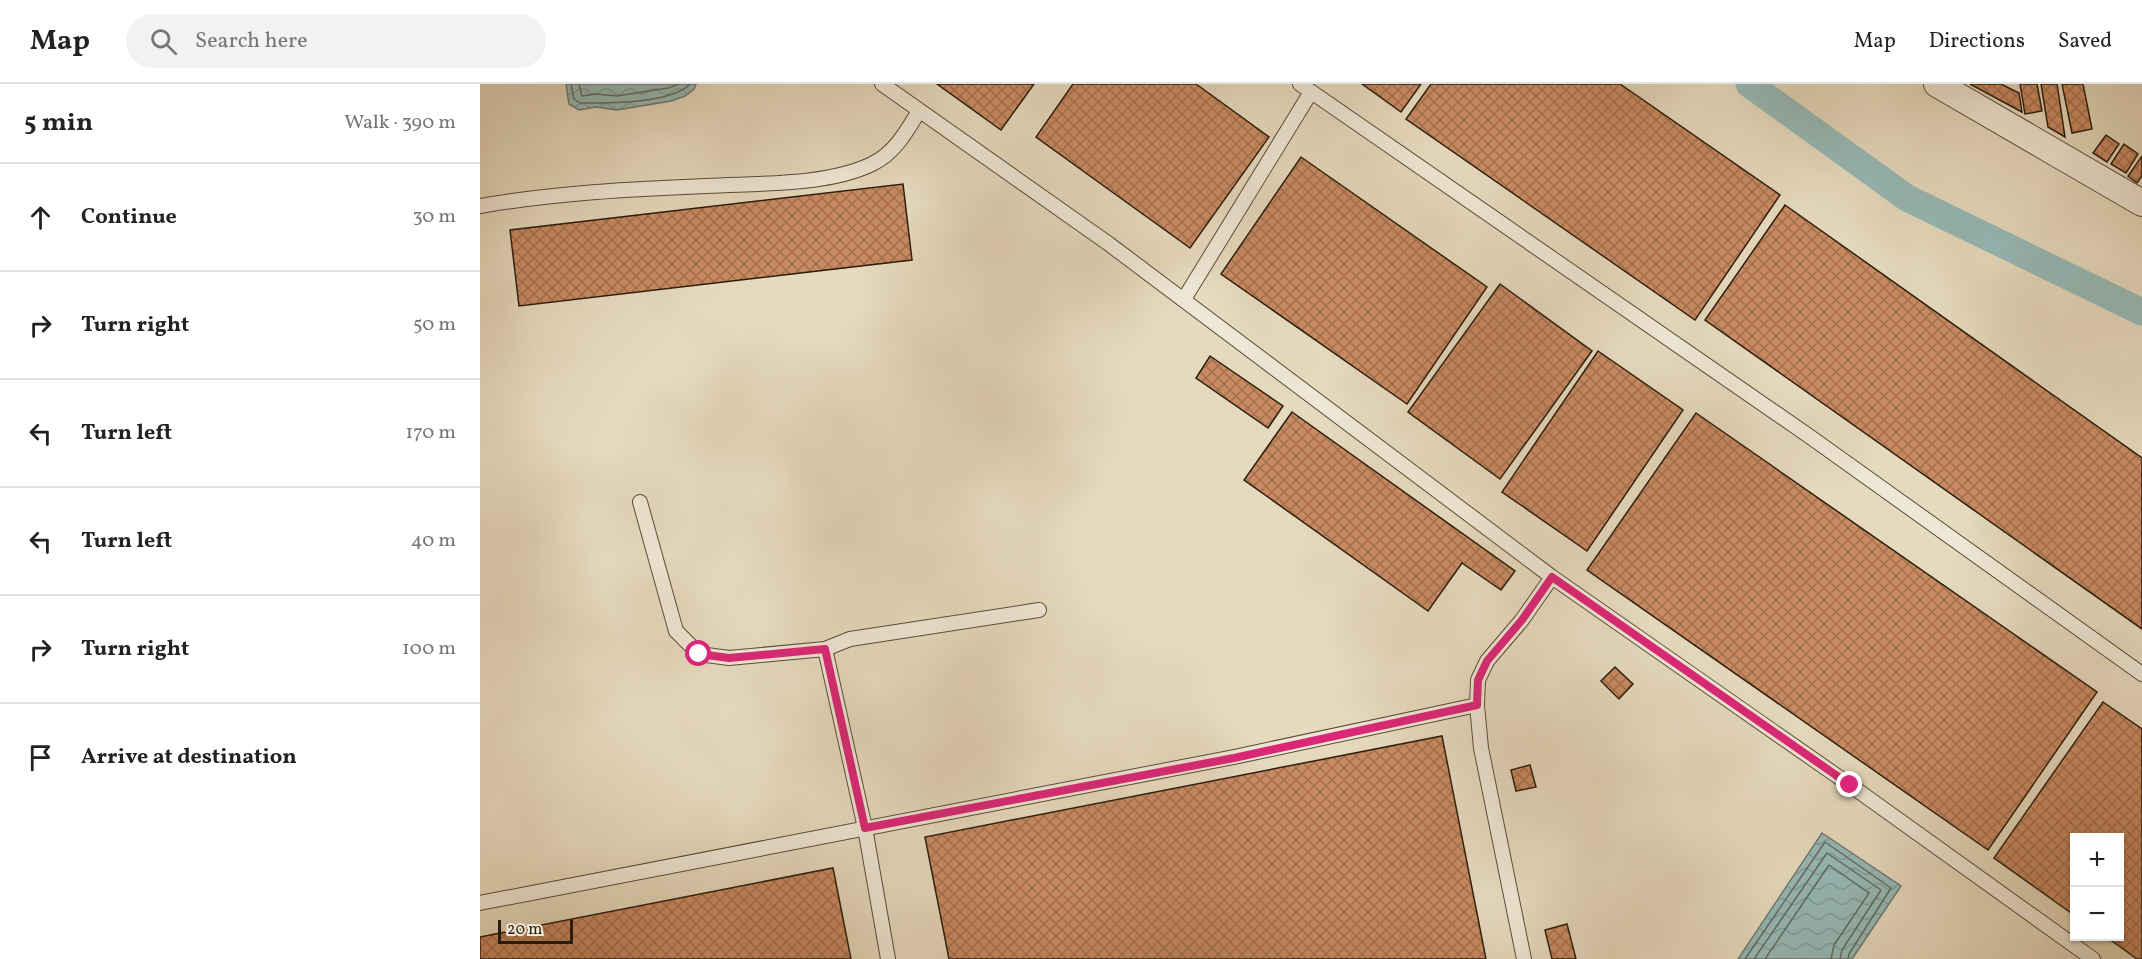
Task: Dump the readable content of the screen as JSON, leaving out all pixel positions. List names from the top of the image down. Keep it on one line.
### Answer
{"scale_bar":"20 m","page":{"header":"Map","search":"Search here","nav":["Map","Directions","Saved"],"heading":["5 min","Walk · 390 m"],"list":[["Continue","30 m"],["Turn right","50 m"],["Turn left","170 m"],["Turn left","40 m"],["Turn right","100 m"],"Arrive at destination"],"map_buttons":["+","−"],"scale":"20 m"}}
